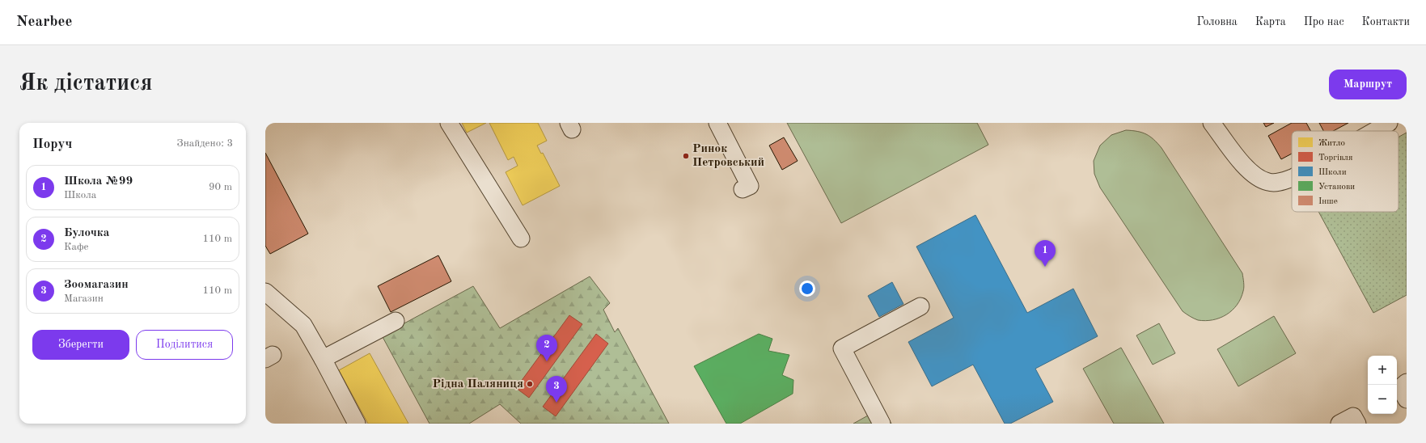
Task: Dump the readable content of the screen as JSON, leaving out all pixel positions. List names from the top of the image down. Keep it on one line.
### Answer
{"places":["Ринок Петровський","Рідна Паляниця"],"legend":["Житло","Торгівля","Школи","Установи","Інше"],"page":{"header":"Nearbee","nav":["Головна","Карта","Про нас","Контакти"],"buttons":["Маршрут",["Зберегти","Поділитися"]],"title":"Як дістатися","heading":["Поруч","Знайдено: 3"],"list":[{"mark":"1","name":"Школа №99","note":"Школа","value":"90 m"},{"mark":"2","name":"Булочка","note":"Кафе","value":"110 m"},{"mark":"3","name":"Зоомагазин","note":"Магазин","value":"110 m"}],"pins":["1","2","3"],"map_buttons":["+","−"]}}
